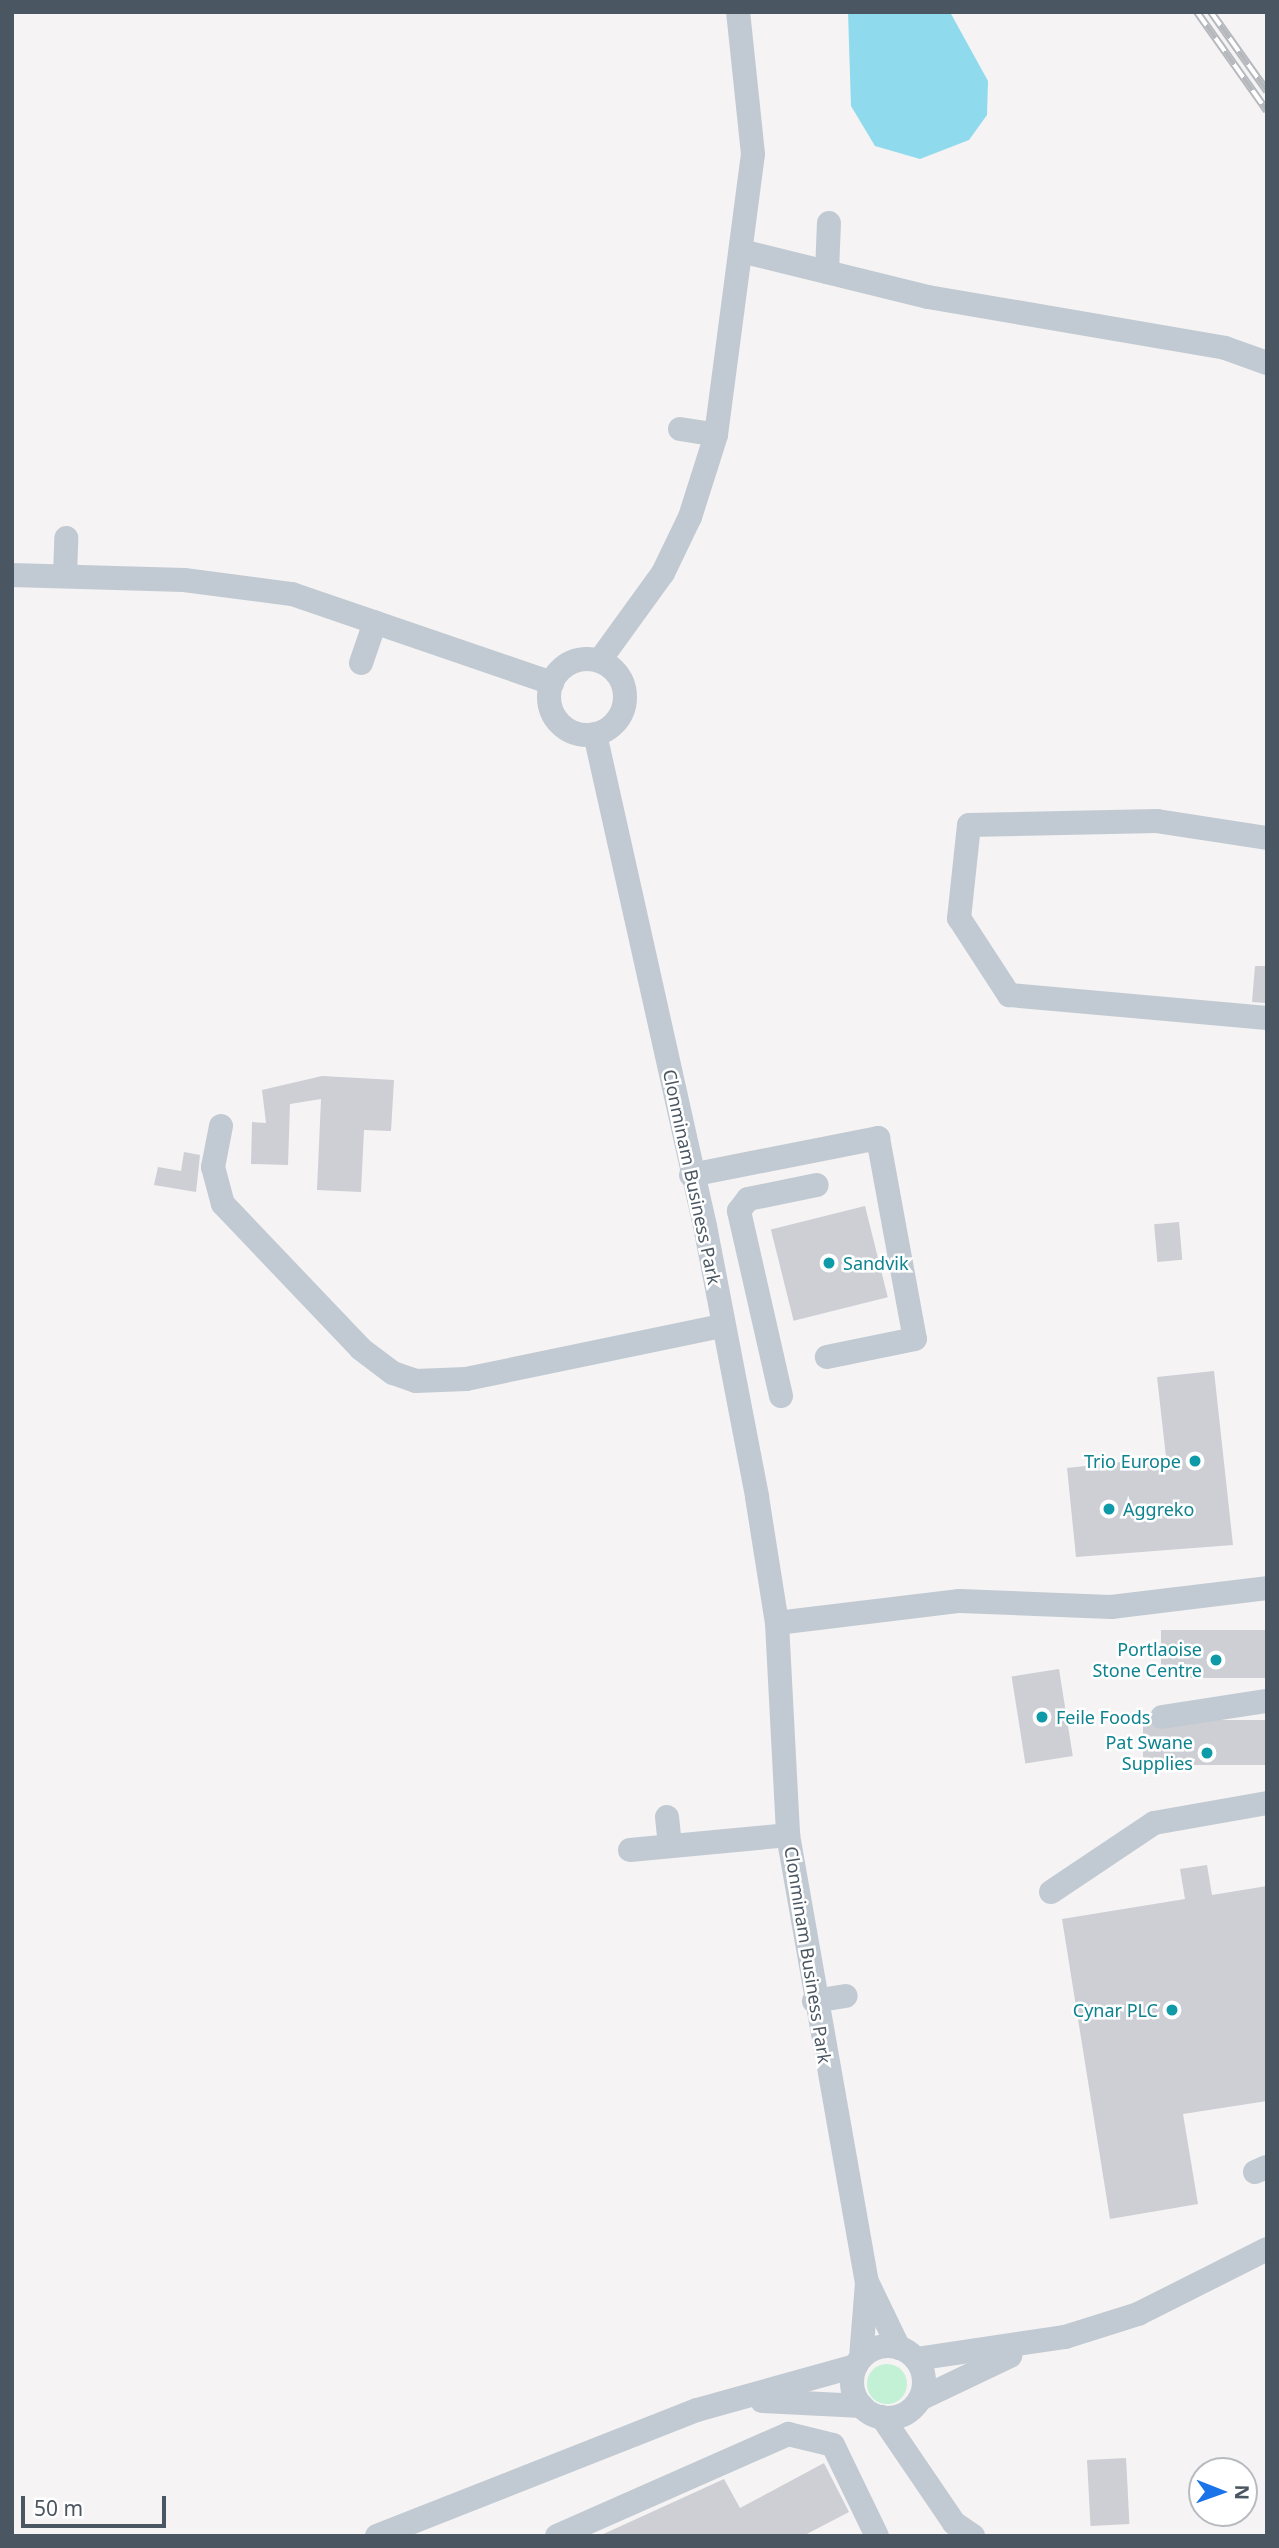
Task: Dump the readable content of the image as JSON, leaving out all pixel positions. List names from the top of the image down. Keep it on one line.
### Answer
{"streets":{"street":["Clonminam Business Park"]},"places":["Sandvik","Trio Europe","Aggreko","Portlaoise Stone Centre","Feile Foods","Pat Swane Supplies","Cynar PLC"],"scale_bar":"50 m","north":"right"}
